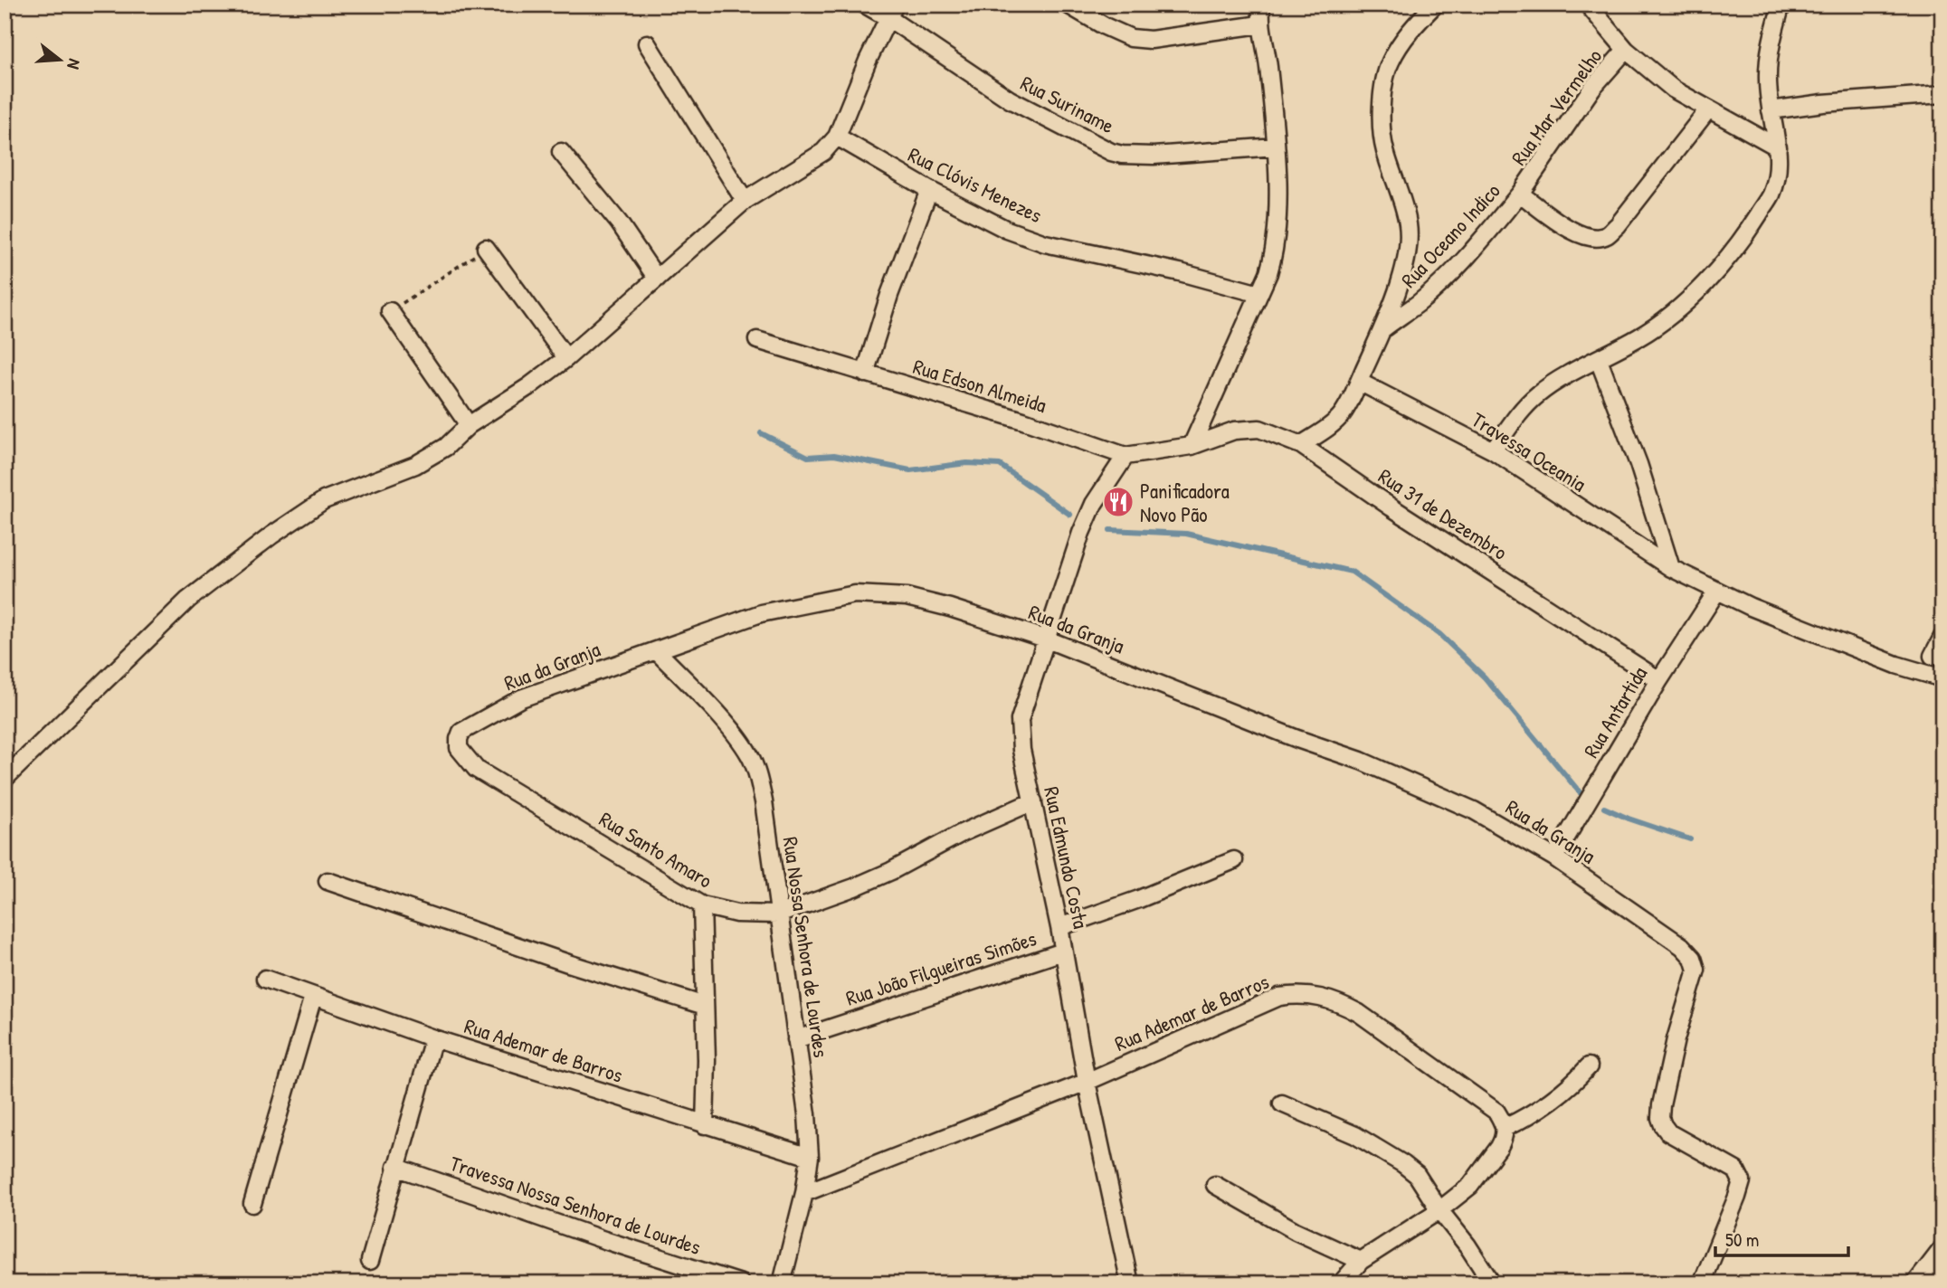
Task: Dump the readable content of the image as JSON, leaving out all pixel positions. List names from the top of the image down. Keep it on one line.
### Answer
{"streets":{"street":["Rua Suriname","Rua Mar Vermelho","Rua Clóvis Menezes","Rua Oceano Indico","Rua Edson Almeida","Travessa Oceania","Rua 31 de Dezembro","Rua da Granja","Rua Antartida","Rua Santo Amaro","Rua Edmundo Costa","Rua Nossa Senhora de Lourdes","Rua João Filgueiras Simões","Rua Ademar de Barros","Travessa Nossa Senhora de Lourdes"]},"crossings":[["Rua Mar Vermelho","Rua Oceano Indico"],["Rua Edson Almeida","Rua 31 de Dezembro"],["Rua Edson Almeida","Rua Edmundo Costa"],["Rua 31 de Dezembro","Rua Antartida"],["Rua da Granja","Rua Antartida"],["Rua da Granja","Rua Santo Amaro"],["Rua da Granja","Rua Edmundo Costa"],["Rua da Granja","Rua Nossa Senhora de Lourdes"],["Rua Santo Amaro","Rua Edmundo Costa"],["Rua Santo Amaro","Rua Nossa Senhora de Lourdes"],["Rua Edmundo Costa","Rua João Filgueiras Simões"],["Rua Edmundo Costa","Rua Ademar de Barros"],["Rua Nossa Senhora de Lourdes","Rua João Filgueiras Simões"],["Rua Nossa Senhora de Lourdes","Rua Ademar de Barros"]],"places":{"restaurant":["Panificadora Novo Pão"]},"scale_bar":"50 m","north":"right"}
